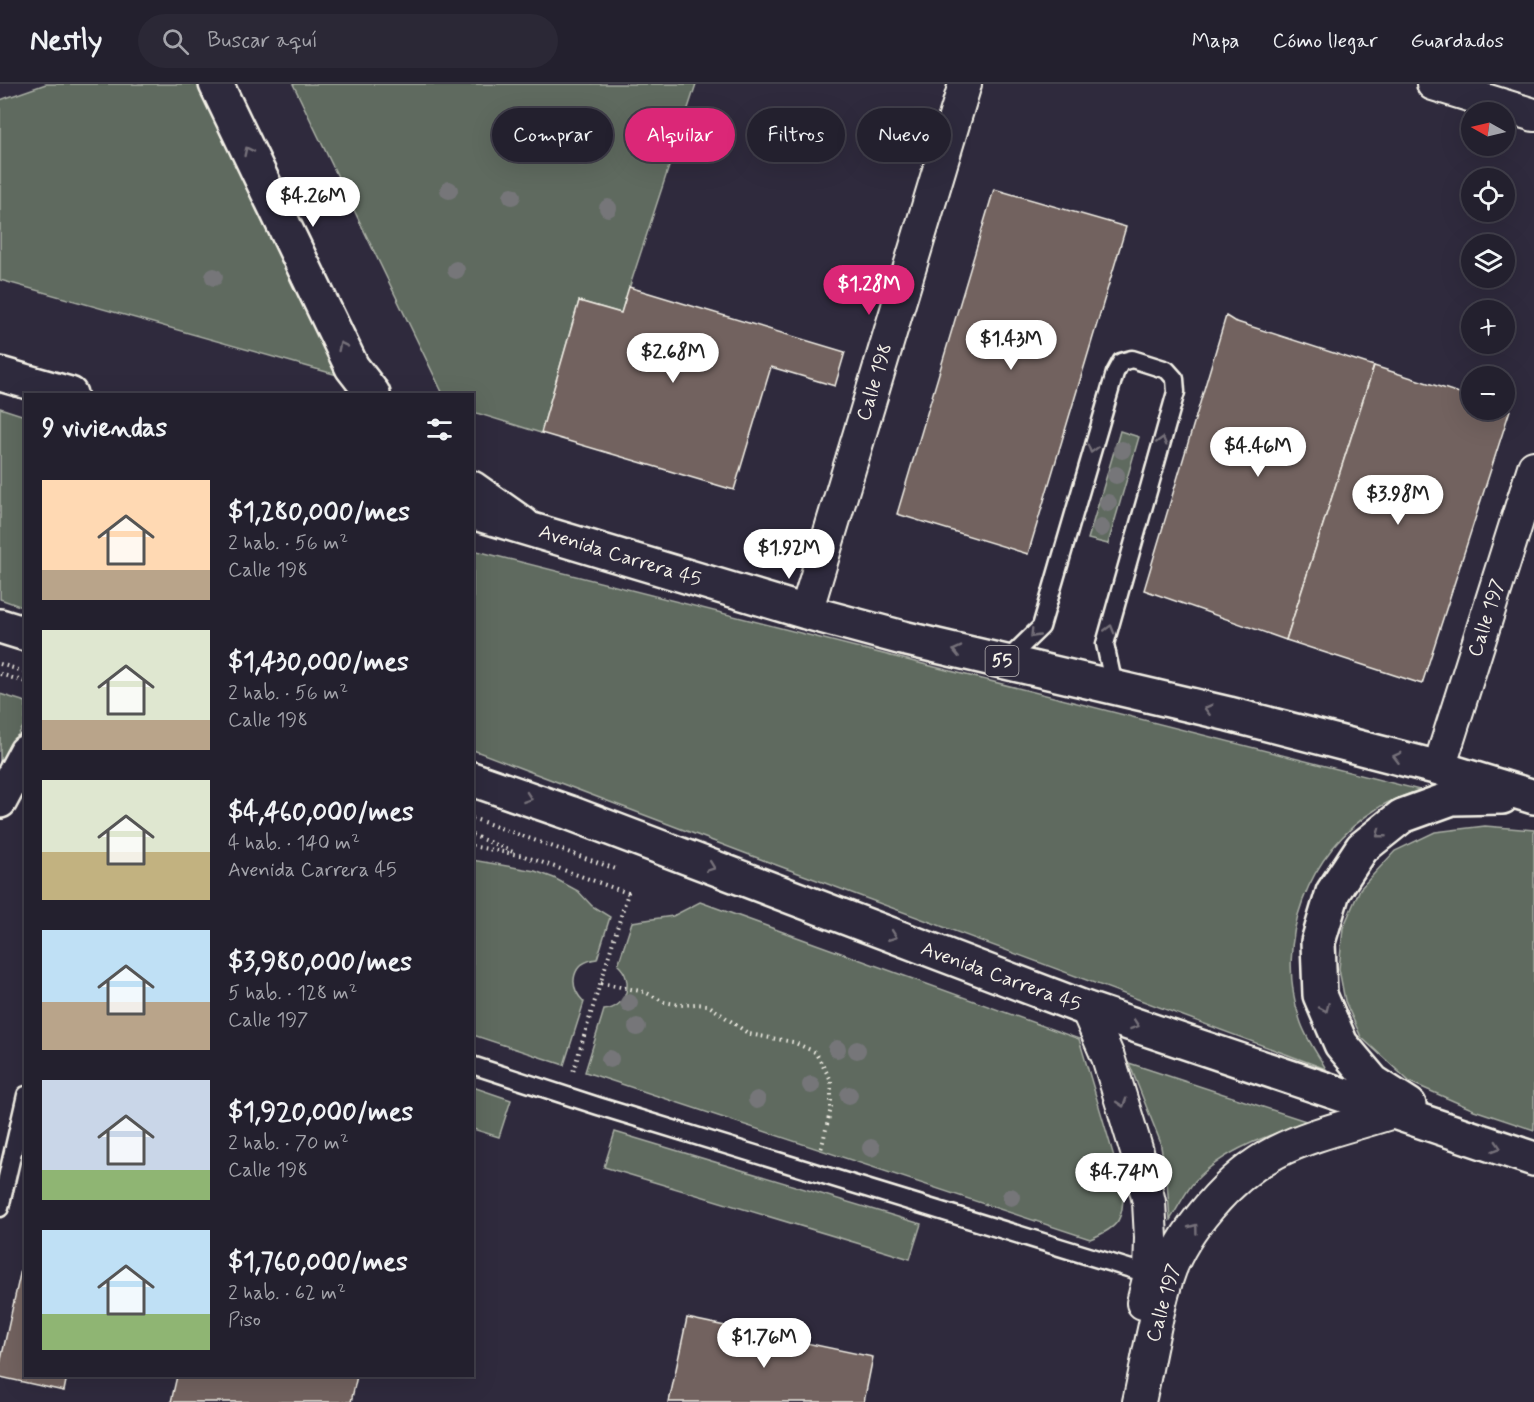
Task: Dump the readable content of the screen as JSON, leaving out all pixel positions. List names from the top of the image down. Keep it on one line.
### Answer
{"streets":{"main road":["Avenida Carrera 45","55"],"street":["Calle 198","Calle 197"]},"crossings":[["Calle 198","Avenida Carrera 45"],["Avenida Carrera 45","Calle 197"]],"north":"left","page":{"header":"Nestly","search":"Buscar aquí","nav":["Mapa","Cómo llegar","Guardados"],"map_buttons":["+","−"],"chip":["Comprar","Alquilar","Filtros","Nuevo"],"price":["$4.26M","$1.28M","$1.43M","$2.68M","$4.46M","$3.98M","$1.92M","$4.74M","$1.76M"],"heading":"9 viviendas","list":[{"name":"$1,280,000/mes","note":"2 hab. · 56 m² · Calle 198"},{"name":"$1,430,000/mes","note":"2 hab. · 56 m² · Calle 198"},{"name":"$4,460,000/mes","note":"4 hab. · 140 m² · Avenida Carrera 45"},{"name":"$3,980,000/mes","note":"5 hab. · 128 m² · Calle 197"},{"name":"$1,920,000/mes","note":"2 hab. · 70 m² · Calle 198"},{"name":"$1,760,000/mes","note":"2 hab. · 62 m² · Piso"}]}}
